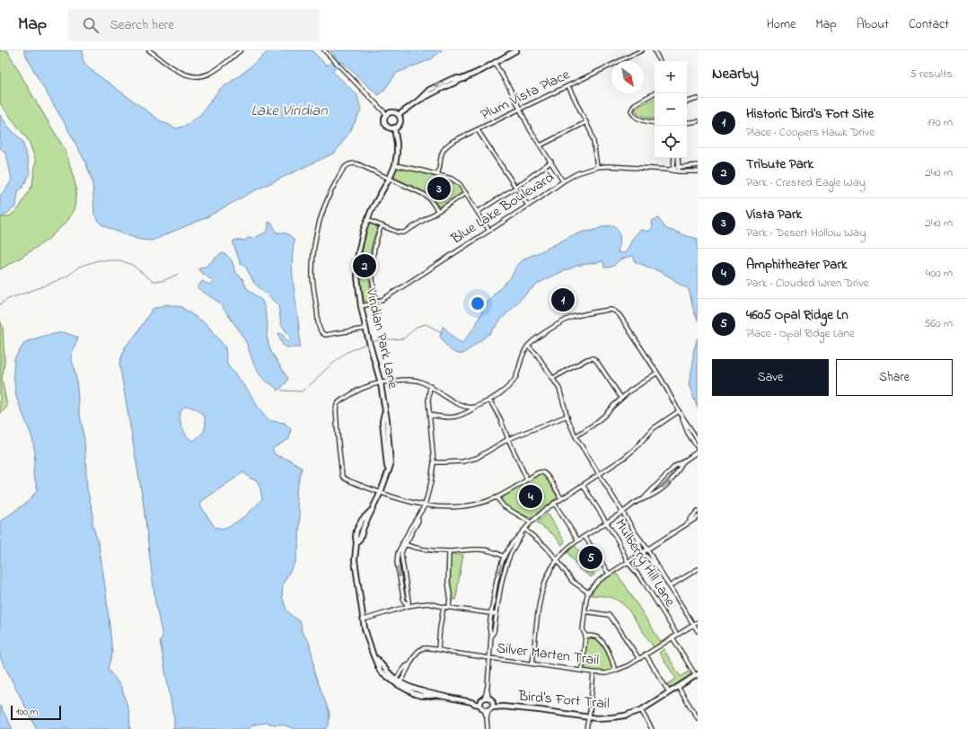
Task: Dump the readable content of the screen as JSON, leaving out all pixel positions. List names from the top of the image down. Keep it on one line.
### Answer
{"streets":{"street":["Plum Vista Place","Blue Lake Boulevard","Viridian Park Lane","Mulberry Hill Lane","Silver Marten Trail","Bird's Fort Trail"]},"crossings":[["Blue Lake Boulevard","Viridian Park Lane"],["Viridian Park Lane","Silver Marten Trail"],["Mulberry Hill Lane","Silver Marten Trail"]],"water":["Lake Viridian"],"scale_bar":"100 m","north":"bottom right","page":{"header":"Map","search":"Search here","nav":["Home","Map","About","Contact"],"heading":["Nearby","5 results"],"map_buttons":["+","−"],"list":[{"mark":"1","name":"Historic Bird's Fort Site","note":"Place · Coopers Hawk Drive","value":"170 m"},{"mark":"2","name":"Tribute Park","note":"Park · Crested Eagle Way","value":"240 m"},{"mark":"3","name":"Vista Park","note":"Park · Desert Hollow Way","value":"240 m"},{"mark":"4","name":"Amphitheater Park","note":"Park · Clouded Wren Drive","value":"400 m"},{"mark":"5","name":"4605 Opal Ridge Ln","note":"Place · Opal Ridge Lane","value":"560 m"}],"pins":["3","2","1","4","5"],"buttons":["Save","Share"],"scale":"100 m"}}
